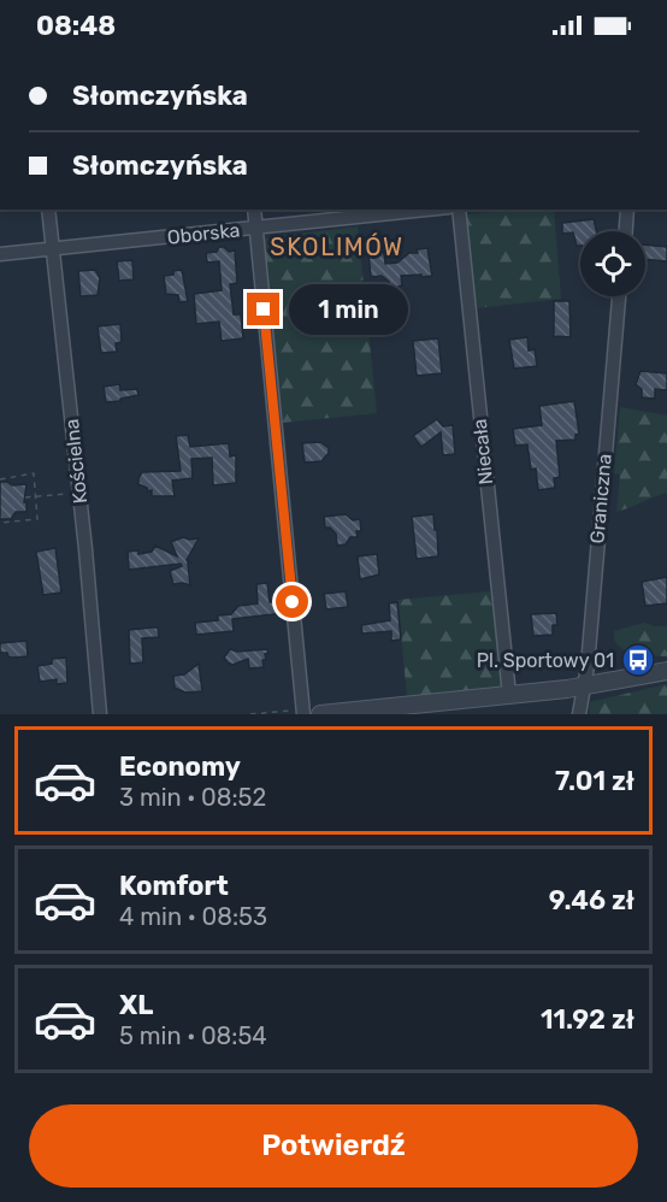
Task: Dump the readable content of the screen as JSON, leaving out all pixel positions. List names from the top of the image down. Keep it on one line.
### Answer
{"streets":{"street":["Oborska","Niecała","Kościelna","Graniczna"]},"crossings":[["Oborska","Kościelna"]],"districts":["SKOLIMÓW"],"places":{"bus stop":["Pl. Sportowy 01"]},"page":{"status":"08:48","banner":["Słomczyńska","Słomczyńska"],"bubble":"1 min","list":[{"name":"Economy","note":"3 min · 08:52","value":"7.01 zł"},{"name":"Komfort","note":"4 min · 08:53","value":"9.46 zł"},{"name":"XL","note":"5 min · 08:54","value":"11.92 zł"}],"buttons":"Potwierdź"}}
